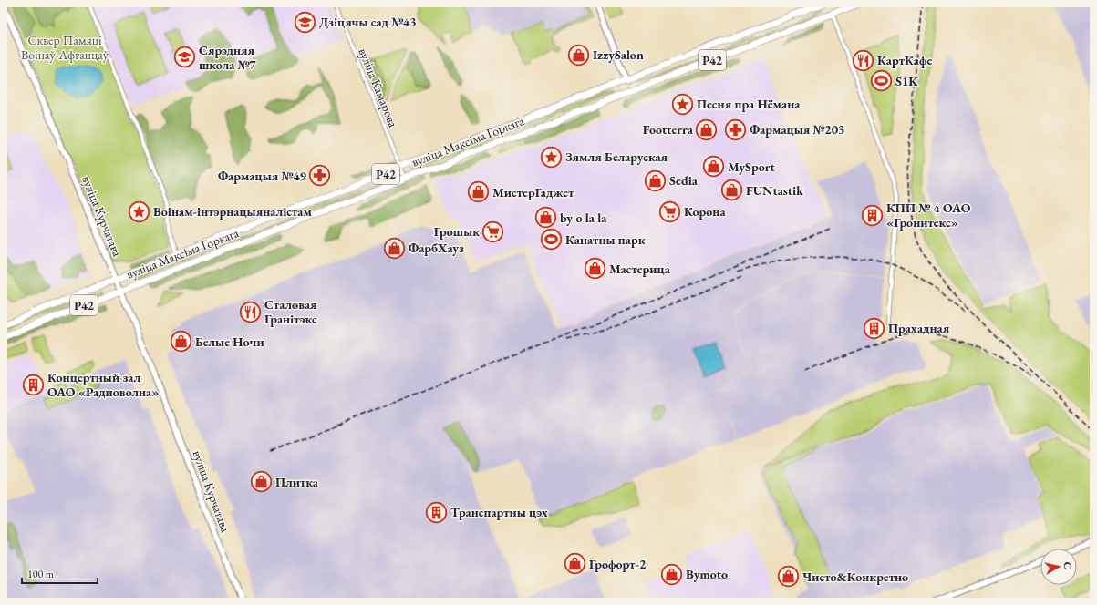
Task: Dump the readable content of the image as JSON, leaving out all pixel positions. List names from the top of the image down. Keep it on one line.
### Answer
{"streets":{"main road":["Р42","вуліца Максіма Горкага","вуліца Курчатава"],"street":["вуліца Камарова"]},"crossings":[["вуліца Камарова","вуліца Максіма Горкага"],["вуліца Максіма Горкага","вуліца Курчатава"]],"parks":["Сквер Памяці Воінаў-Афганцаў"],"places":{"school or university":["Дзіцячы сад №43","Сярэдняя школа №7"],"shop":["IzzySalon","Footterra","MySport","Sedia","FUNtastik","МистерГаджет","by o la la","ФарбХауз","Мастерица","Белые Ночи","Плитка","Грофорт-2","Bymoto","Чисто&Конкретно"],"restaurant":["КартКафе","Сталовая Гранітэкс"],"sports":["S1K","Канатны парк"],"place":["Песня пра Нёмана","Зямля Беларуская","Воінам-інтэрнацыяналістам"],"pharmacy":["Фармацыя №203","Фармацыя №49"],"supermarket":["Корона","Грошык"],"building":["КПП № 4 ОАО «Гронитекс»","Прахадная","Концертный зал ОАО «Радиоволна»","Транспартны цэх"]},"scale_bar":"100 m","north":"right"}
